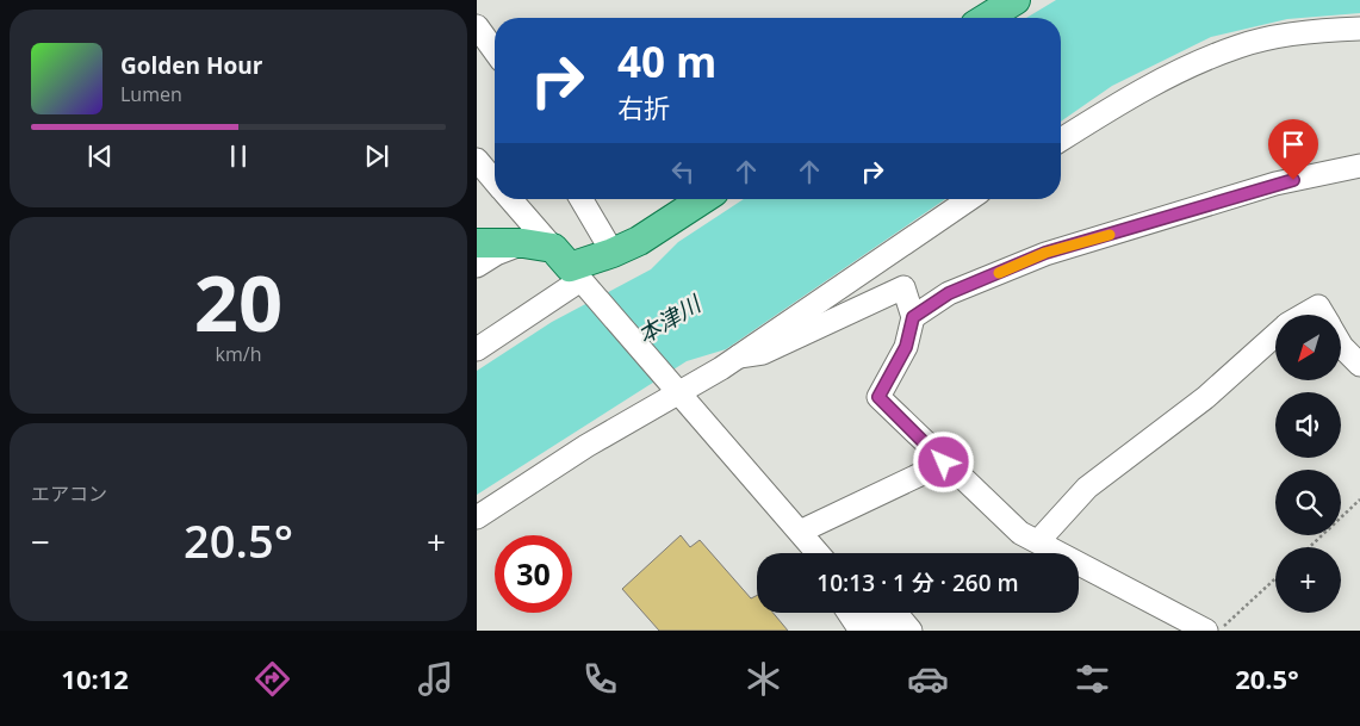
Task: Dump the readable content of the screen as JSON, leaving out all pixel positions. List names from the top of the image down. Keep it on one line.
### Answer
{"water":["本津川"],"north":"bottom left","page":{"turn":["40 m","右折"],"song":["Golden Hour","Lumen"],"tile":[["20","km/h"],"エアコン"],"map_buttons":"+","heat":["−","20.5°","+"],"limit":"30","trip":"10:13 · 1 分 · 260 m","tabs":["10:12","20.5°"]}}
